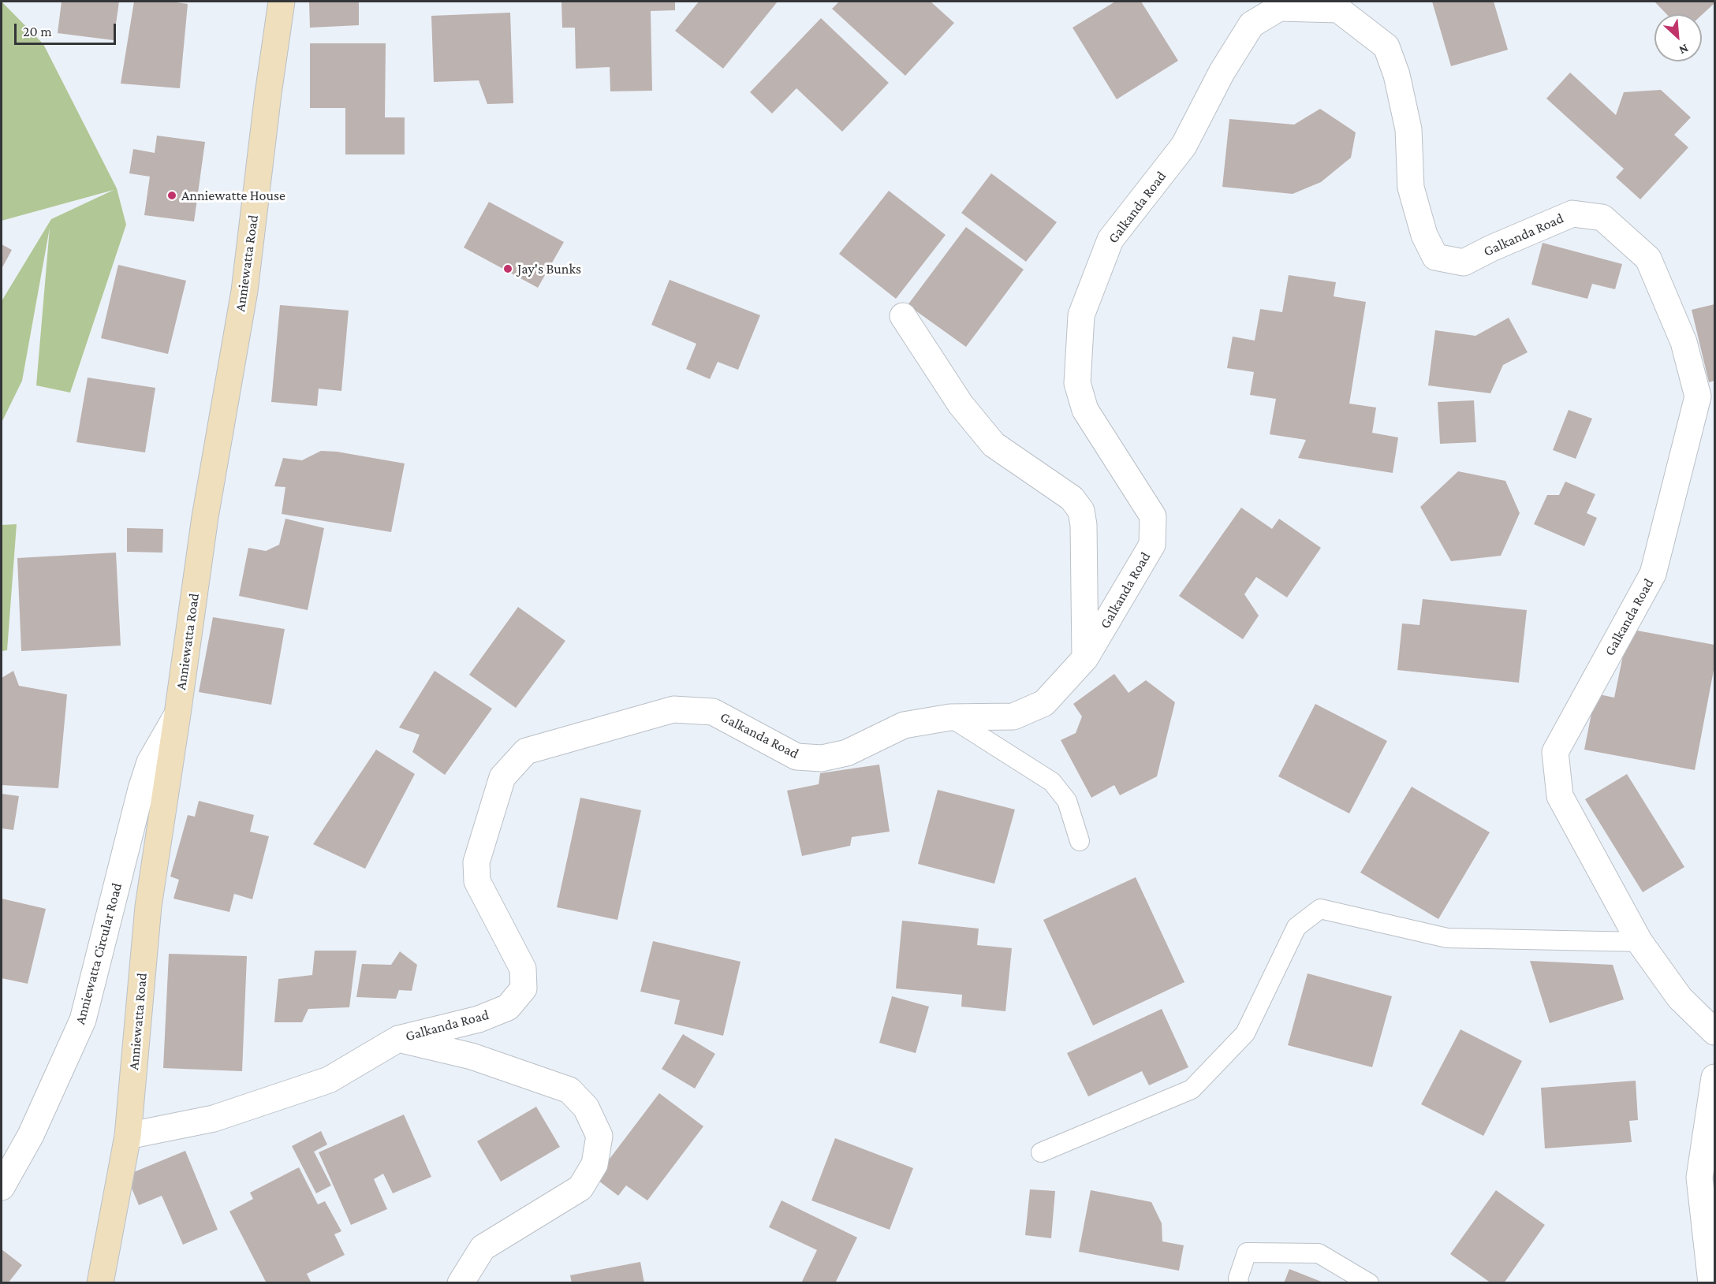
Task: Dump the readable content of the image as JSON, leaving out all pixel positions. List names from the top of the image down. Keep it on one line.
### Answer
{"streets":{"street":["Galkanda Road","Anniewatta Road","Anniewatta Circular Road"]},"crossings":[["Galkanda Road","Anniewatta Road"],["Anniewatta Road","Anniewatta Circular Road"]],"places":["Anniewatte House","Jay's Bunks"],"scale_bar":"20 m","north":"bottom right"}
